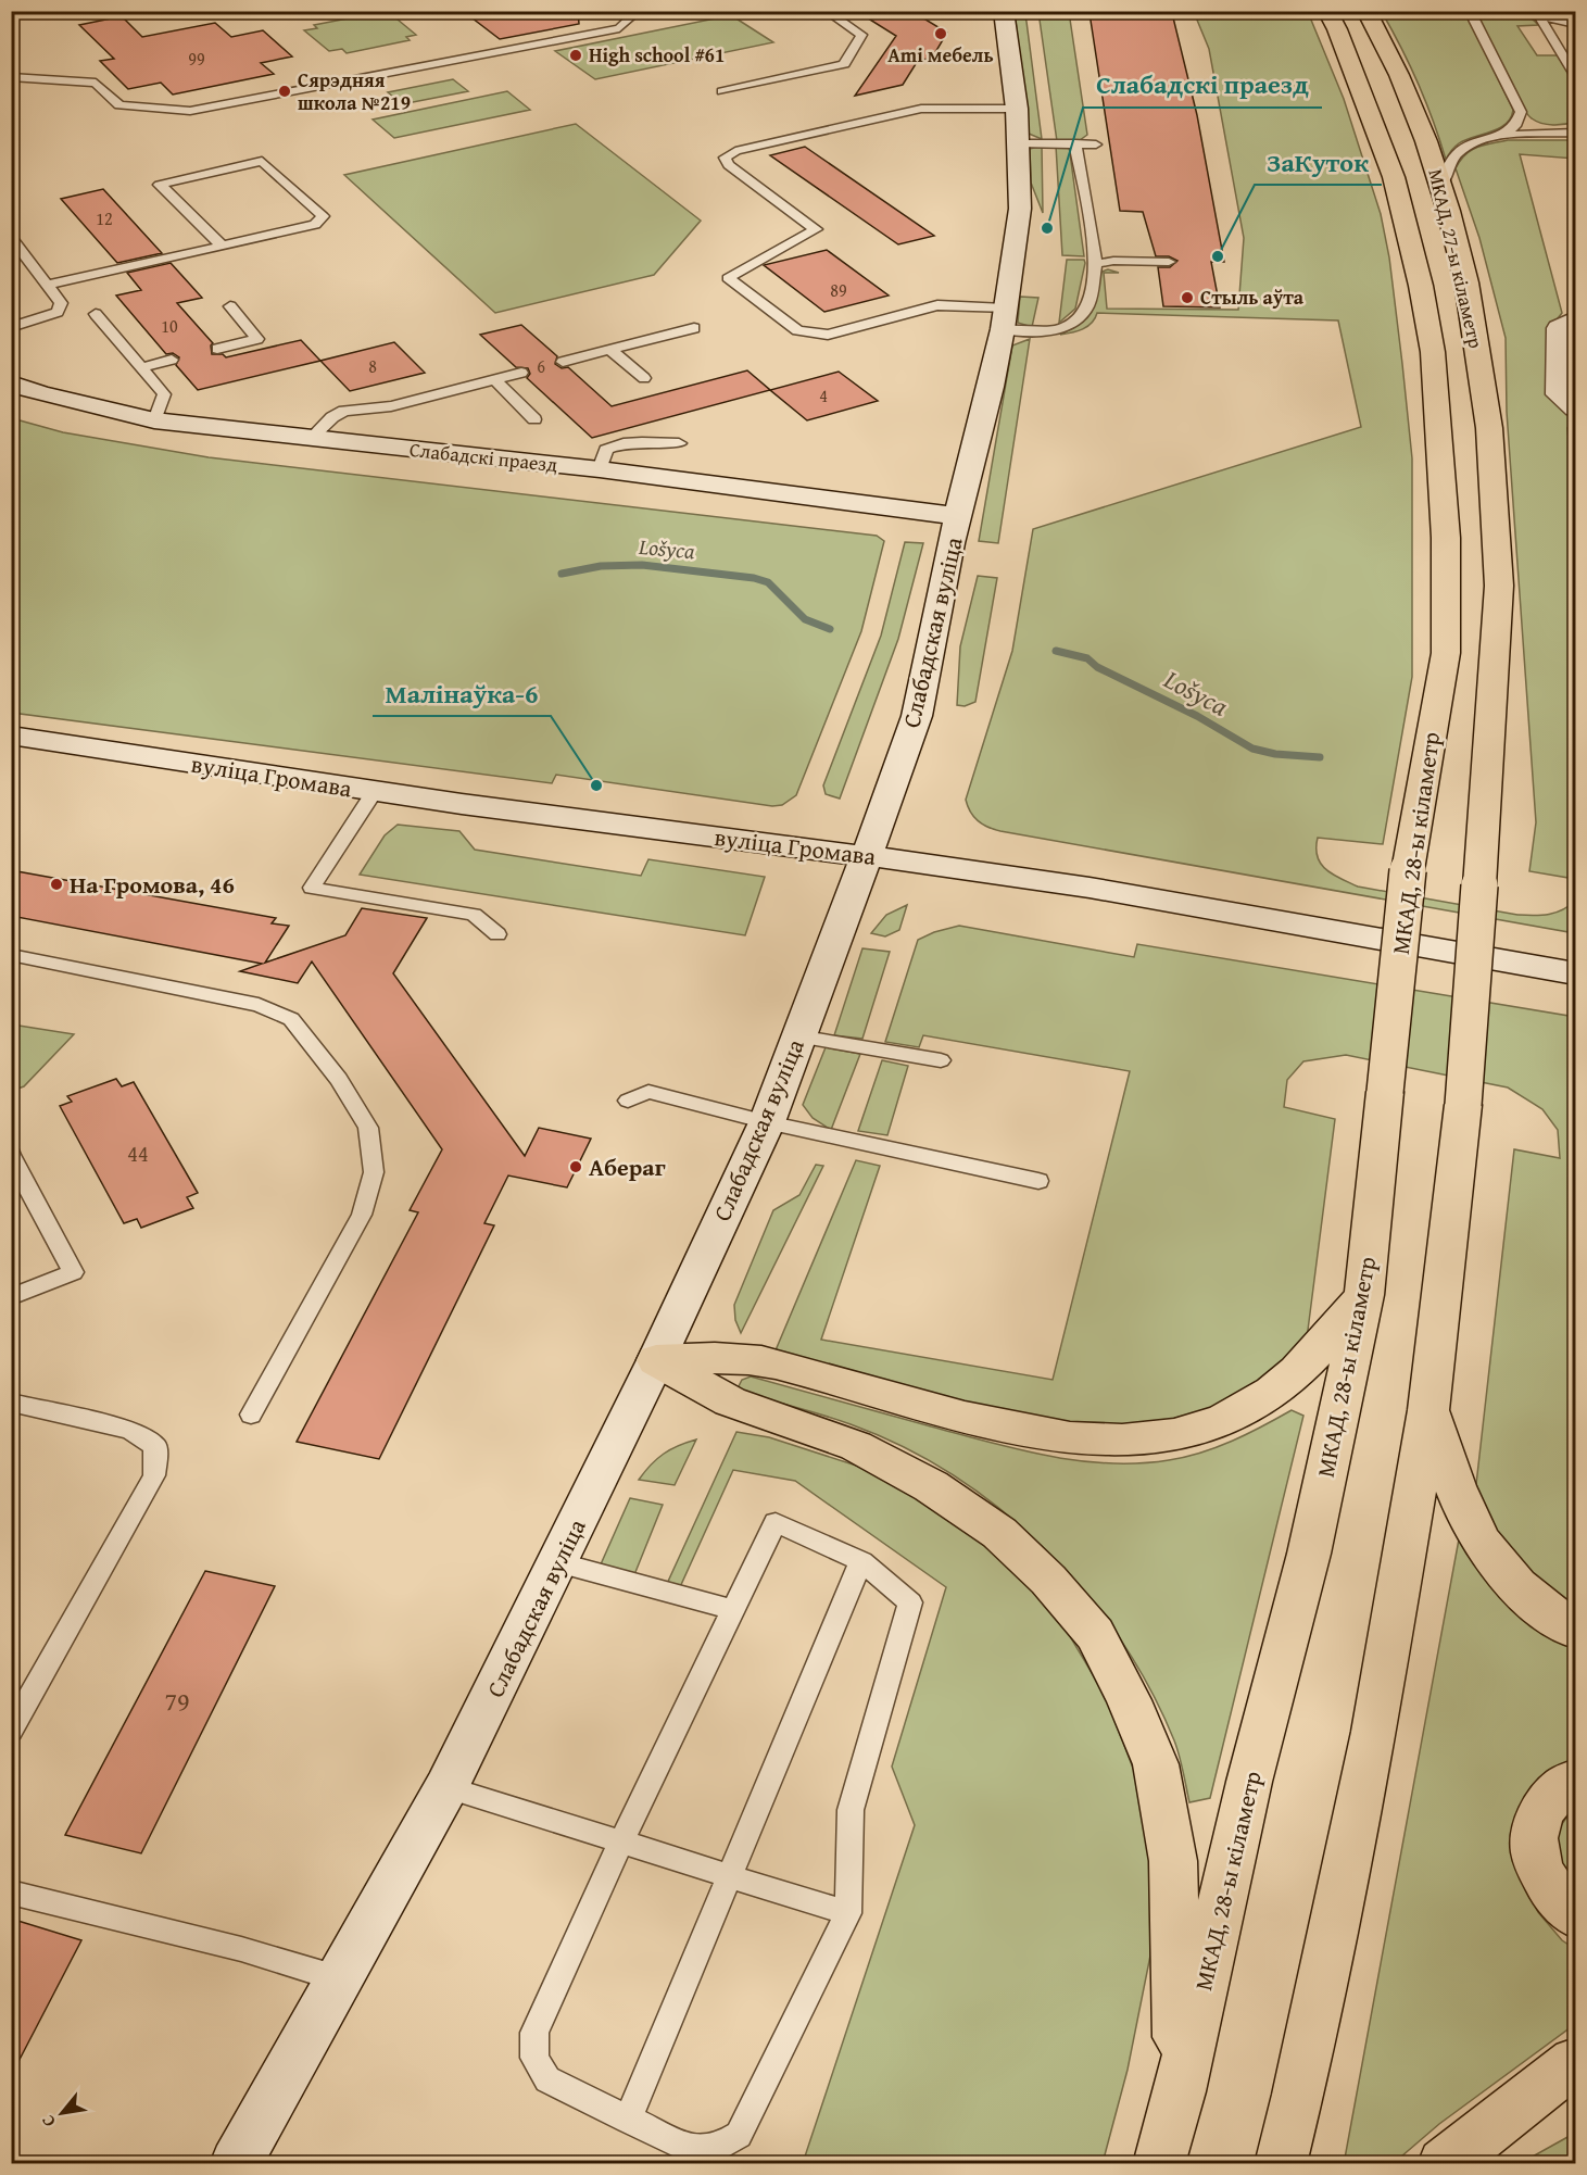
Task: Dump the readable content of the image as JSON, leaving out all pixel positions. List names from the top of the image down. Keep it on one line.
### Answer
{"streets":{"highway":["МКАД, 27-ы кіламетр","МКАД, 28-ы кіламетр"],"main road":["Слабадскі праезд","Слабадская вуліца","вуліца Громава"]},"crossings":[["МКАД, 27-ы кіламетр","МКАД, 28-ы кіламетр"],["Слабадскі праезд","Слабадская вуліца"],["Слабадская вуліца","вуліца Громава"]],"water":["Lošyca"],"places":["Ami мебель","High school #61","Сярэдняя школа №219","Слабадскі праезд","ЗаКуток","Стыль аўта","Малінаўка-6","На Громова, 46","Абераг"],"house_numbers":["99","12","89","10","8","6","4","44","79"],"north":"bottom left"}
